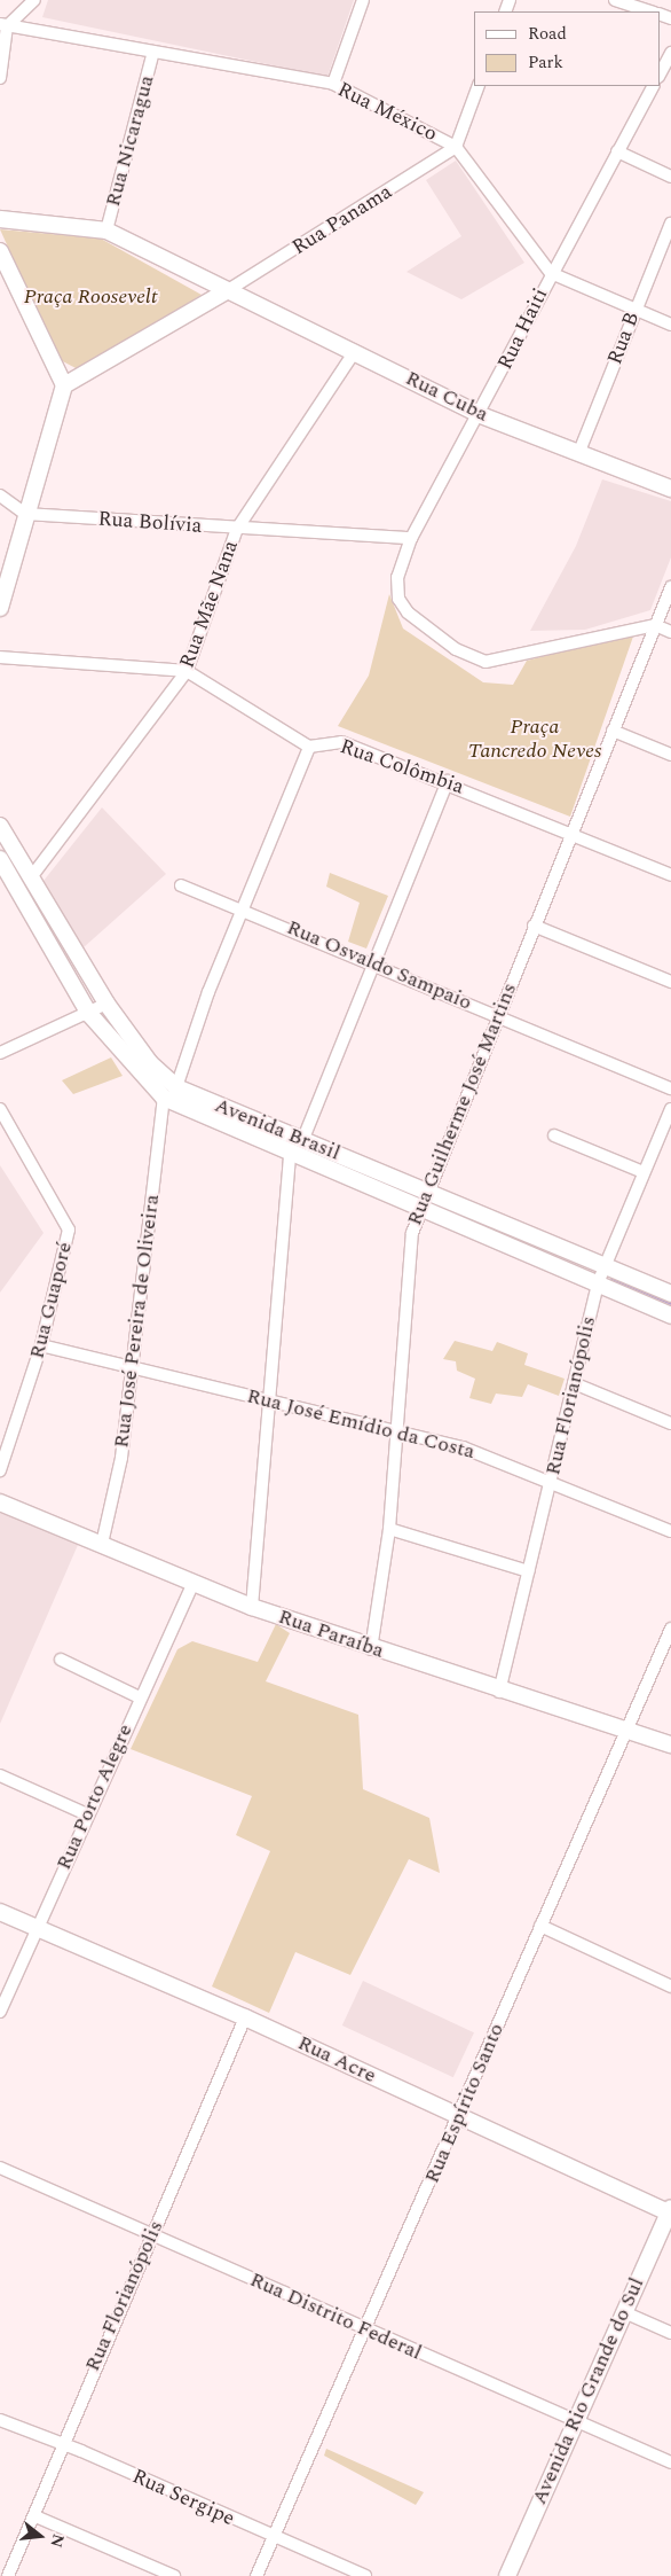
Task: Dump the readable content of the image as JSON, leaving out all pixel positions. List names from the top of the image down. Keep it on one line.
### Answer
{"streets":{"street":["Rua México","Rua Nicaragua","Rua Panama","Rua Haiti","Rua B","Rua Cuba","Rua Bolívia","Rua Mãe Nana","Rua Colômbia","Rua Osvaldo Sampaio","Rua Guilherme José Martins","Avenida Brasil","Rua Guaporé","Rua José Pereira de Oliveira","Rua Florianópolis","Rua José Emídio da Costa","Rua Paraíba","Rua Porto Alegre","Rua Acre","Rua Espírito Santo","Rua Distrito Federal","Avenida Rio Grande do Sul","Rua Sergipe"]},"crossings":[["Rua México","Rua Nicaragua"],["Rua México","Rua Panama"],["Rua México","Rua Haiti"],["Rua México","Rua B"],["Rua Nicaragua","Rua Cuba"],["Rua Panama","Rua Cuba"],["Rua Haiti","Rua Cuba"],["Rua Haiti","Rua Bolívia"],["Rua Haiti","Rua Guilherme José Martins"],["Rua B","Rua Cuba"],["Rua Cuba","Rua Mãe Nana"],["Rua Bolívia","Rua Mãe Nana"],["Rua Mãe Nana","Rua Colômbia"],["Rua Mãe Nana","Avenida Brasil"],["Rua Colômbia","Rua Guilherme José Martins"],["Rua Colômbia","Rua José Pereira de Oliveira"],["Rua Osvaldo Sampaio","Rua Guilherme José Martins"],["Rua Osvaldo Sampaio","Rua José Pereira de Oliveira"],["Rua Guilherme José Martins","Avenida Brasil"],["Rua Guilherme José Martins","Rua José Emídio da Costa"],["Rua Guilherme José Martins","Rua Paraíba"],["Avenida Brasil","Rua José Pereira de Oliveira"],["Avenida Brasil","Rua Florianópolis"],["Rua Guaporé","Rua José Emídio da Costa"],["Rua José Pereira de Oliveira","Rua José Emídio da Costa"],["Rua José Pereira de Oliveira","Rua Paraíba"],["Rua Florianópolis","Rua José Emídio da Costa"],["Rua Florianópolis","Rua Paraíba"],["Rua Florianópolis","Rua Acre"],["Rua Florianópolis","Rua Distrito Federal"],["Rua Florianópolis","Rua Sergipe"],["Rua Paraíba","Rua Porto Alegre"],["Rua Paraíba","Rua Espírito Santo"],["Rua Porto Alegre","Rua Acre"],["Rua Acre","Rua Espírito Santo"],["Rua Acre","Avenida Rio Grande do Sul"],["Rua Espírito Santo","Rua Distrito Federal"],["Rua Espírito Santo","Rua Sergipe"],["Rua Distrito Federal","Avenida Rio Grande do Sul"]],"parks":["Praça Roosevelt","Praça Tancredo Neves"],"legend":["Road","Park"],"north":"right"}
